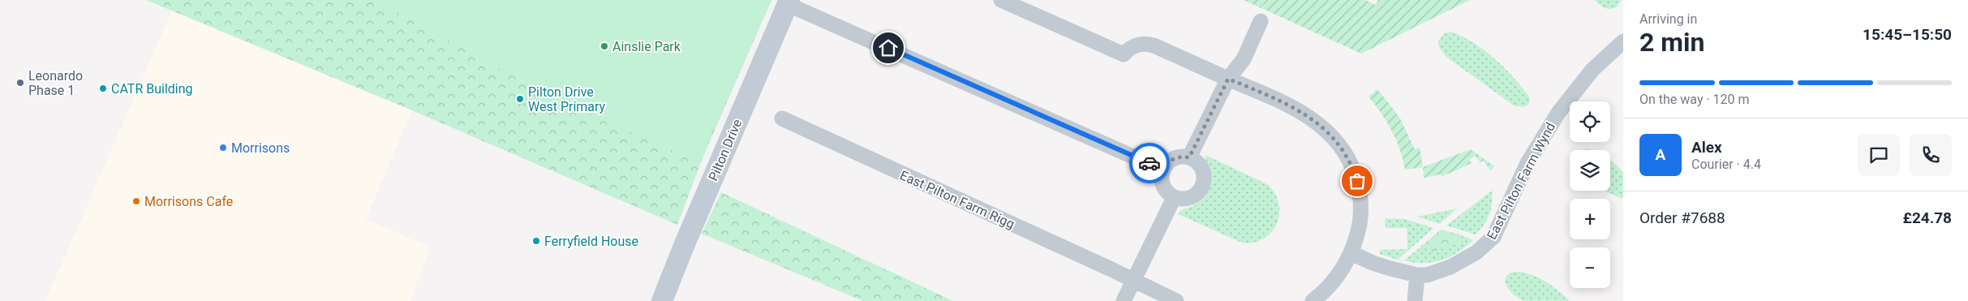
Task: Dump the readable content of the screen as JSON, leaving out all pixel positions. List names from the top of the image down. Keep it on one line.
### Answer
{"streets":{"street":["Pilton Drive","East Pilton Farm Wynd","East Pilton Farm Rigg"]},"places":["Ainslie Park","Leonardo Phase 1","CATR Building","Pilton Drive West Primary","Morrisons","Morrisons Cafe","Ferryfield House"],"page":{"heading":["2 min","Arriving in","15:45–15:50"],"panel":["Alex","Courier · 4.4","Order #7688","£24.78"],"bar":"On the way · 120 m","map_buttons":["+","−"],"round":"A"}}
